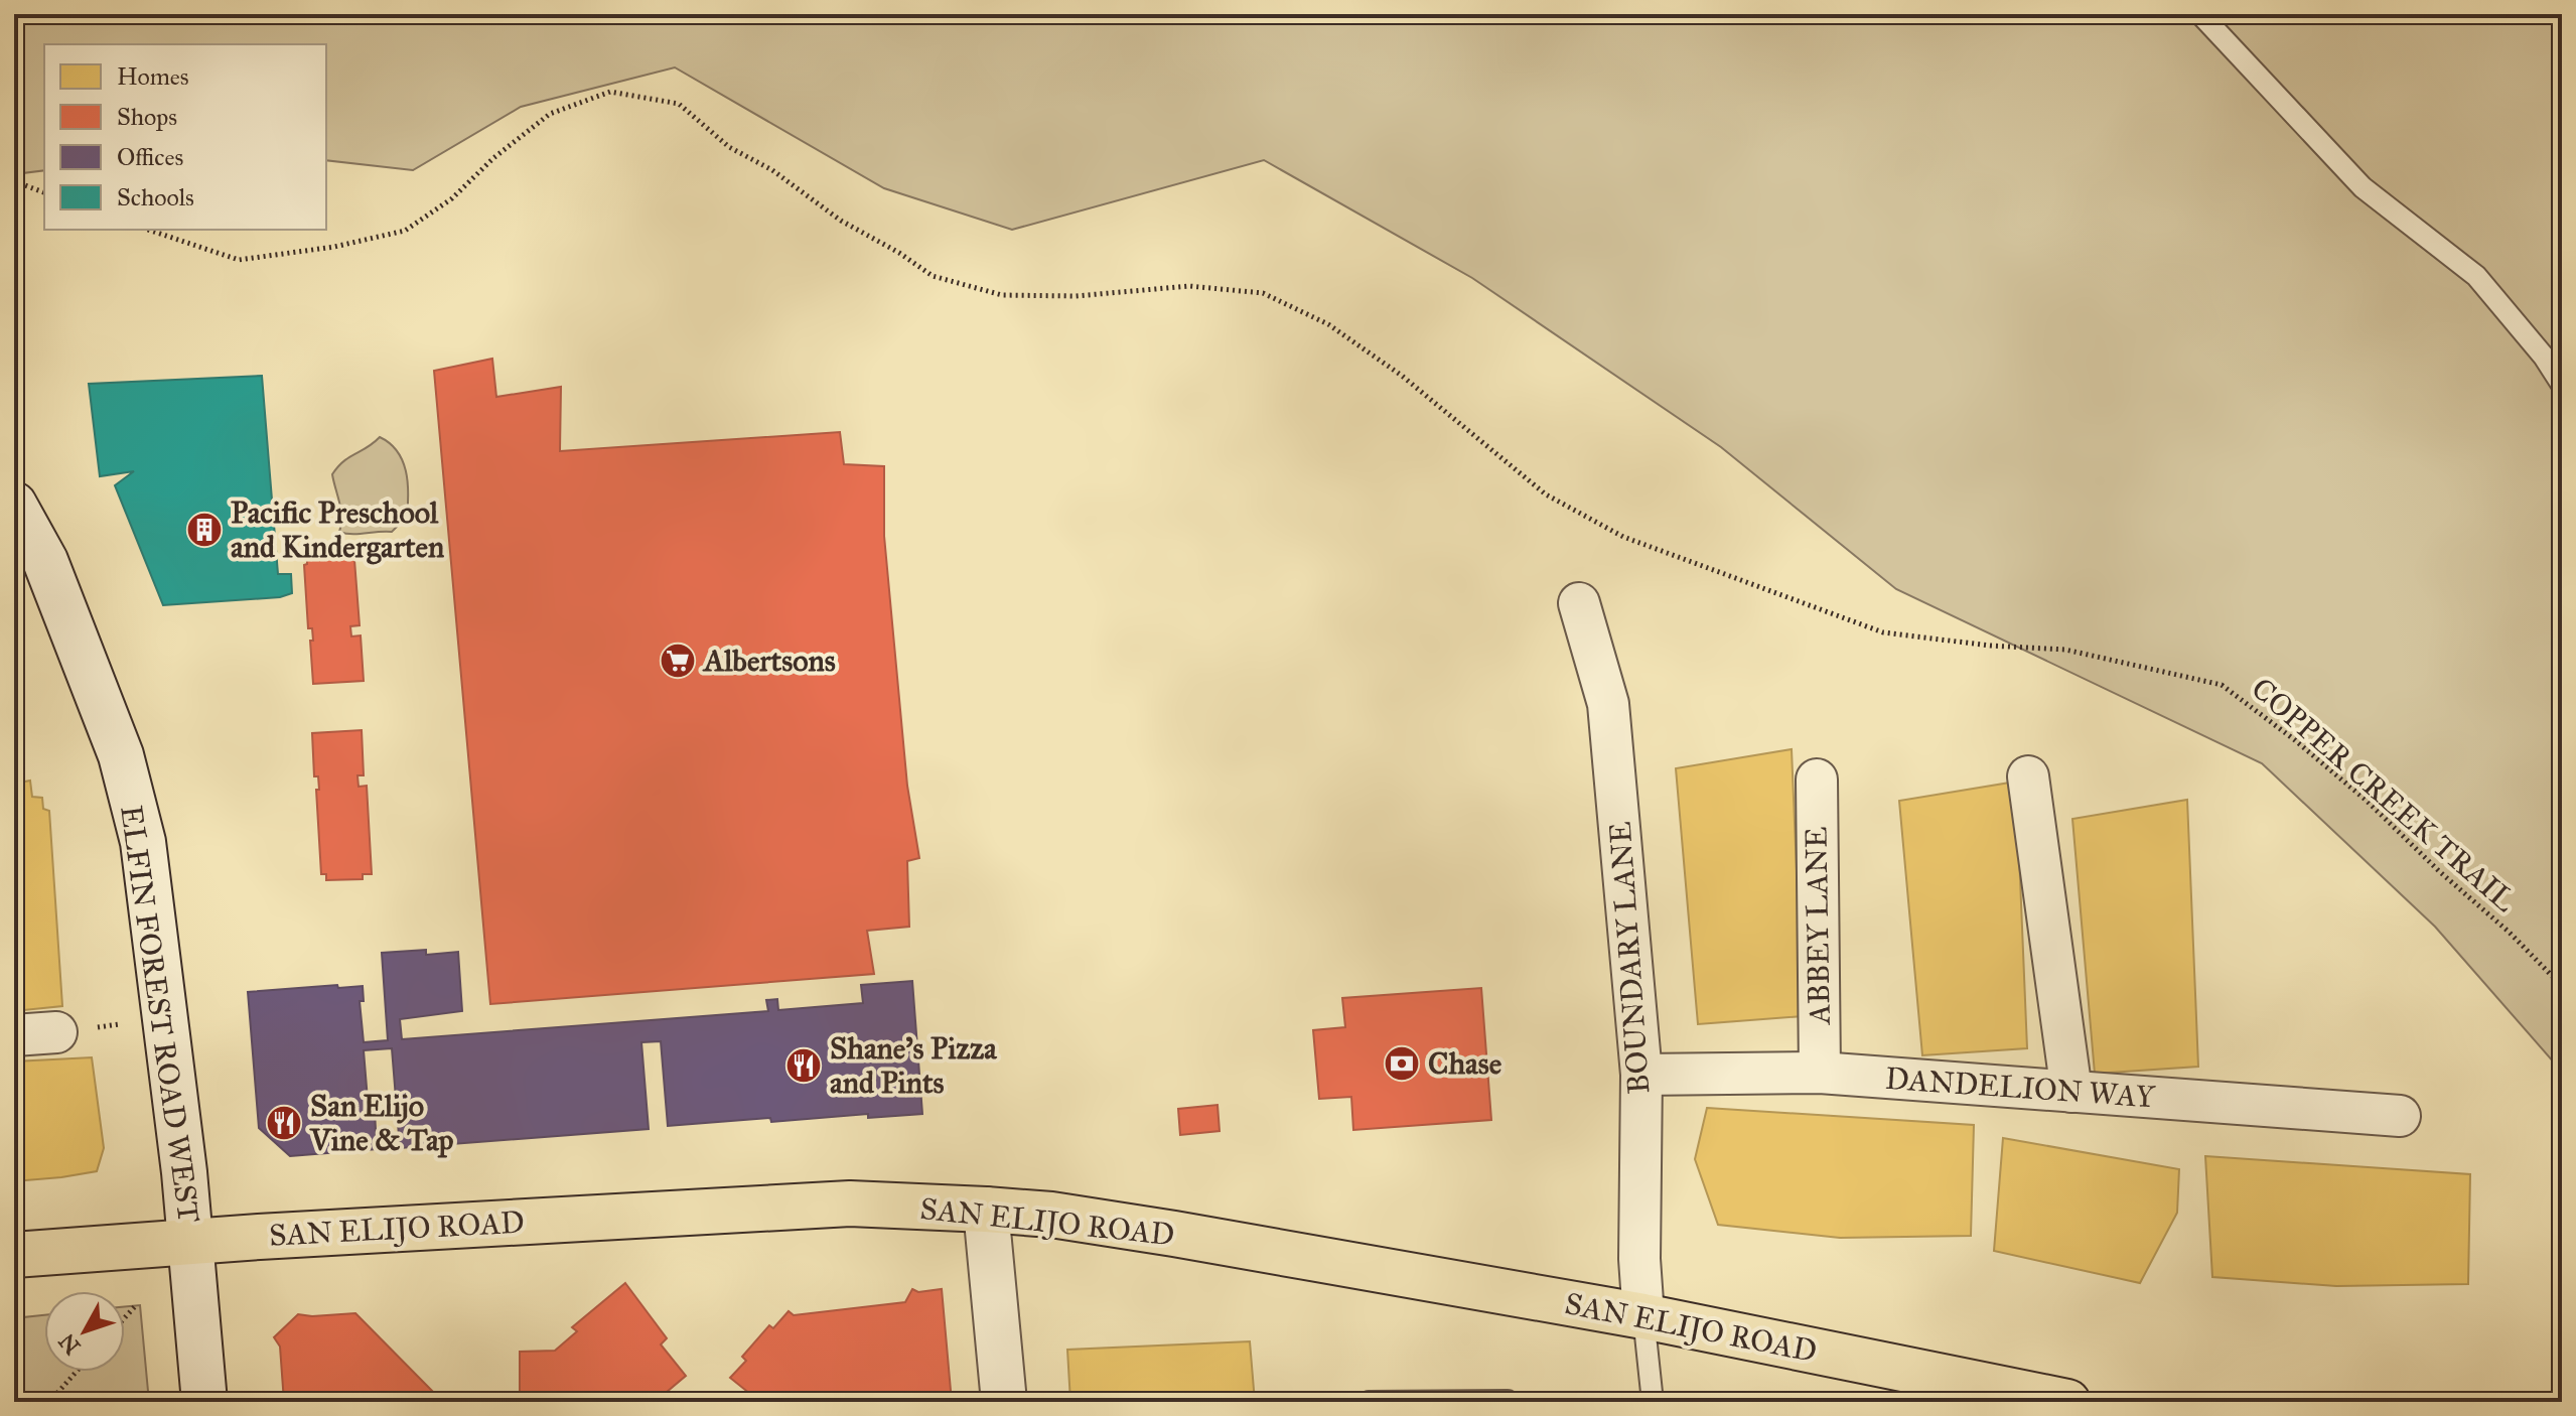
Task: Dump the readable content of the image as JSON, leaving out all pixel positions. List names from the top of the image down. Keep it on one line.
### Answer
{"streets":{"main road":["ELFIN FOREST ROAD WEST","SAN ELIJO ROAD"],"street":["ABBEY LANE","BOUNDARY LANE","DANDELION WAY"],"path":["COPPER CREEK TRAIL"]},"crossings":[["ABBEY LANE","DANDELION WAY"],["BOUNDARY LANE","DANDELION WAY"],["BOUNDARY LANE","SAN ELIJO ROAD"],["ELFIN FOREST ROAD WEST","SAN ELIJO ROAD"]],"places":{"building":["Pacific Preschool and Kindergarten"],"supermarket":["Albertsons"],"bank":["Chase"],"restaurant":["Shane's Pizza and Pints","San Elijo Vine & Tap"]},"legend":["Homes","Shops","Offices","Schools"],"north":"bottom left"}
